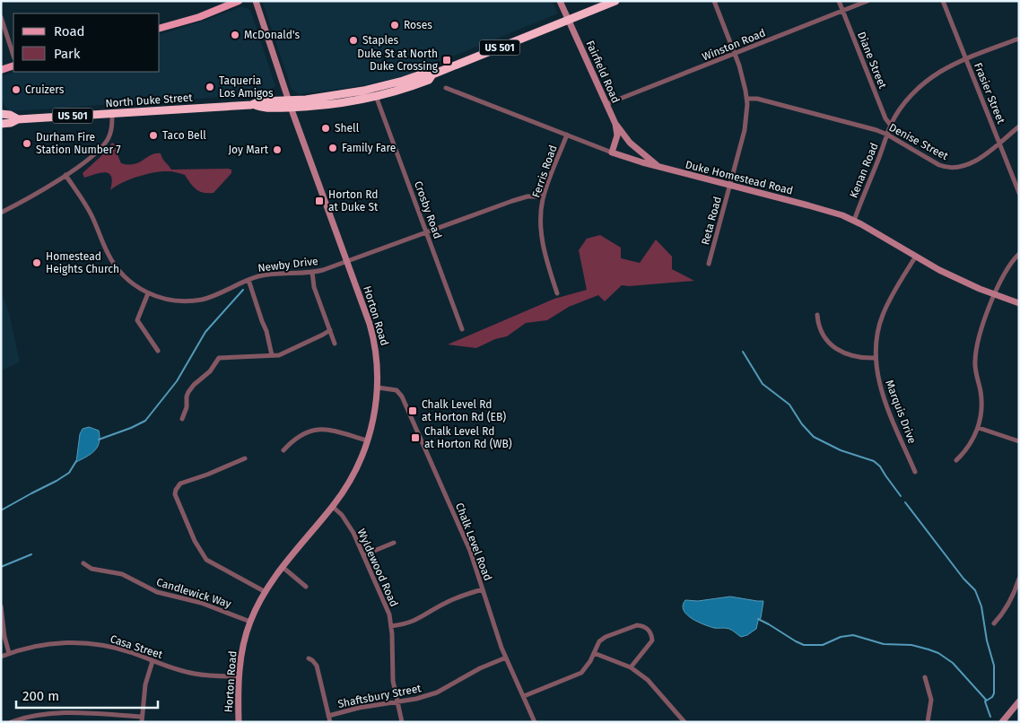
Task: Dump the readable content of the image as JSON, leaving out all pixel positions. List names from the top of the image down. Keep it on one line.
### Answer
{"streets":{"highway":["US 501","North Duke Street"],"street":["Winston Road","Diane Street","Fairfield Road","Frasier Street","Denise Street","Kenan Road","Ferris Road","Duke Homestead Road","Crosby Road","Reta Road","Newby Drive","Horton Road","Marquis Drive","Chalk Level Road","Wyldewood Road","Candlewick Way","Casa Street","Shaftsbury Street"]},"crossings":[["Winston Road","Diane Street"],["Winston Road","Fairfield Road"],["Winston Road","Reta Road"],["Diane Street","Kenan Road"],["Fairfield Road","North Duke Street"],["Fairfield Road","Duke Homestead Road"],["Frasier Street","Denise Street"],["Frasier Street","Kenan Road"],["North Duke Street","Crosby Road"],["North Duke Street","Horton Road"],["Denise Street","Kenan Road"],["Denise Street","Reta Road"],["Kenan Road","Duke Homestead Road"],["Ferris Road","Duke Homestead Road"],["Ferris Road","Newby Drive"],["Duke Homestead Road","Reta Road"],["Duke Homestead Road","Marquis Drive"],["Crosby Road","Newby Drive"],["Newby Drive","Horton Road"],["Horton Road","Chalk Level Road"],["Horton Road","Wyldewood Road"],["Horton Road","Candlewick Way"],["Horton Road","Casa Street"],["Chalk Level Road","Shaftsbury Street"],["Wyldewood Road","Shaftsbury Street"]],"places":{"other":["Roses","McDonald's","Staples","Taqueria Los Amigos","Cruizers","Shell","Taco Bell","Durham Fire Station Number 7","Family Fare","Joy Mart","Homestead Heights Church"],"transit":["Duke St at North Duke Crossing","Horton Rd at Duke St","Chalk Level Rd at Horton Rd (EB)","Chalk Level Rd at Horton Rd (WB)"]},"legend":["Road","Park"],"scale_bar":"200 m"}
